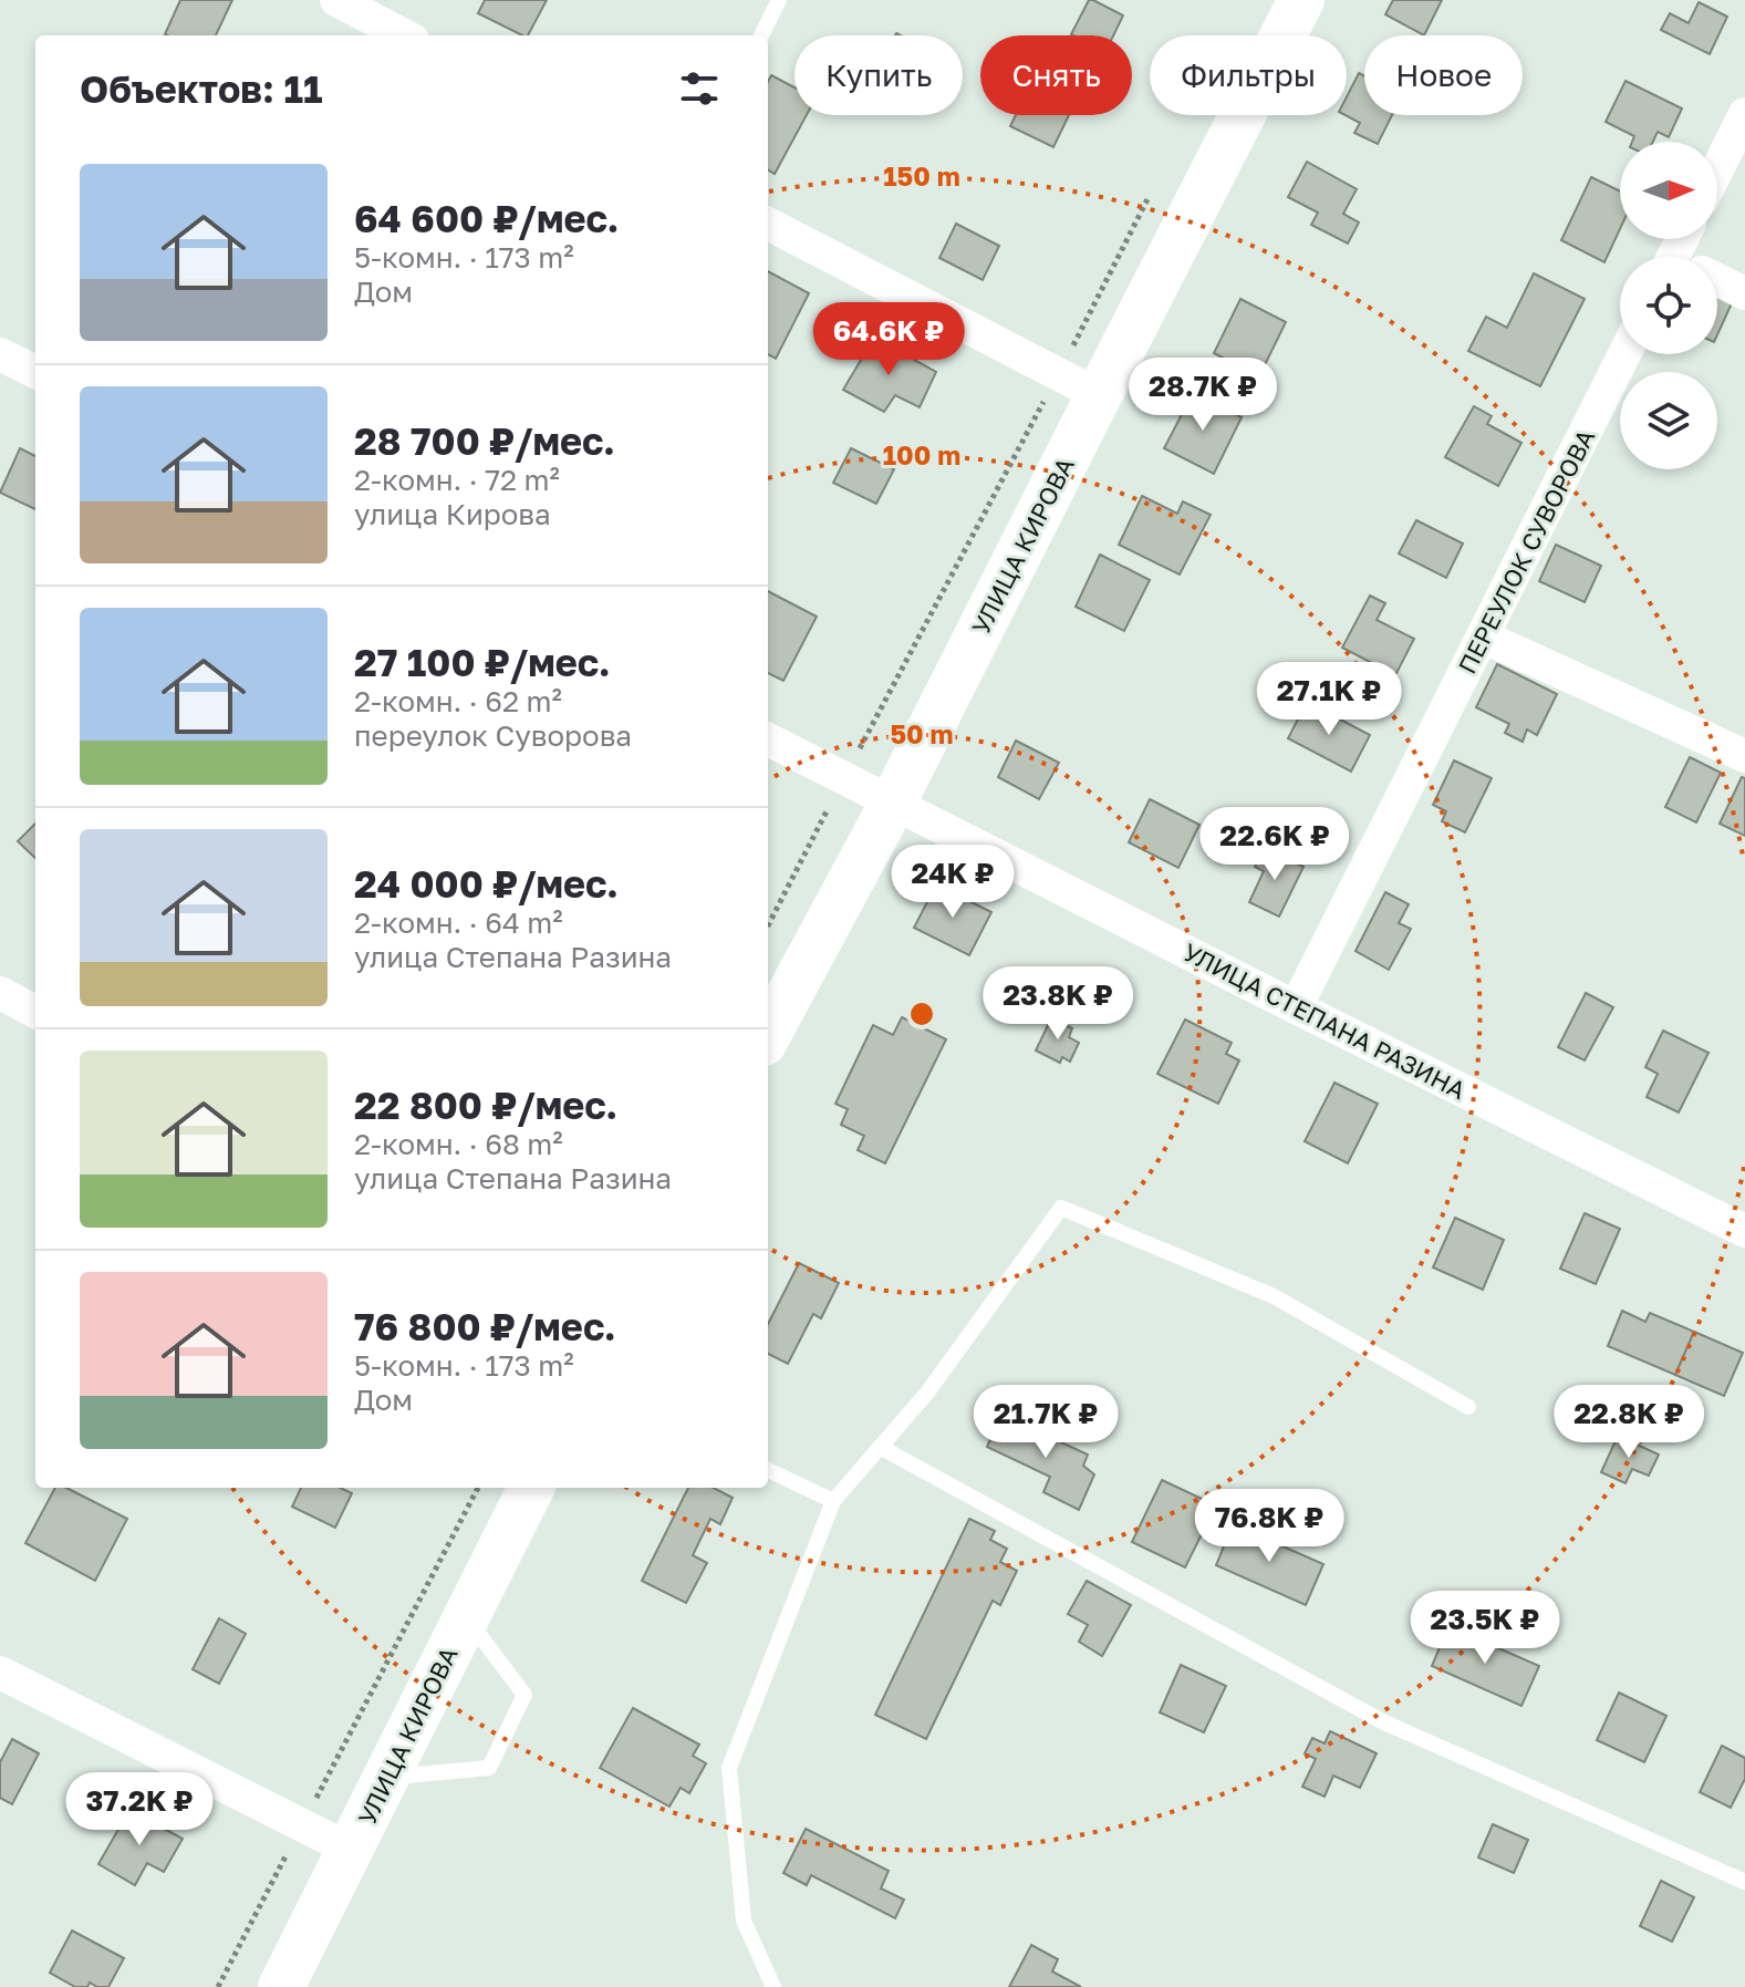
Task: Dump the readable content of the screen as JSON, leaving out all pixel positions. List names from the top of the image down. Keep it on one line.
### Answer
{"streets":{"street":["УЛИЦА КИРОВА","ПЕРЕУЛОК СУВОРОВА","УЛИЦА СТЕПАНА РАЗИНА"]},"crossings":[["УЛИЦА КИРОВА","УЛИЦА СТЕПАНА РАЗИНА"],["ПЕРЕУЛОК СУВОРОВА","УЛИЦА СТЕПАНА РАЗИНА"]],"north":"right","page":{"chip":["Купить","Снять","Фильтры","Новое"],"heading":"Объектов: 11","list":[{"name":"64 600 ₽/мес.","note":"5-комн. · 173 m² · Дом"},{"name":"28 700 ₽/мес.","note":"2-комн. · 72 m² · улица Кирова"},{"name":"27 100 ₽/мес.","note":"2-комн. · 62 m² · переулок Суворова"},{"name":"24 000 ₽/мес.","note":"2-комн. · 64 m² · улица Степана Разина"},{"name":"22 800 ₽/мес.","note":"2-комн. · 68 m² · улица Степана Разина"},{"name":"76 800 ₽/мес.","note":"5-комн. · 173 m² · Дом"}],"price":["64.6K ₽","28.7K ₽","27.1K ₽","22.6K ₽","24K ₽","23.8K ₽","21.7K ₽","22.8K ₽","76.8K ₽","23.5K ₽","37.2K ₽"]},"rings":["150 m","100 m","50 m"]}
